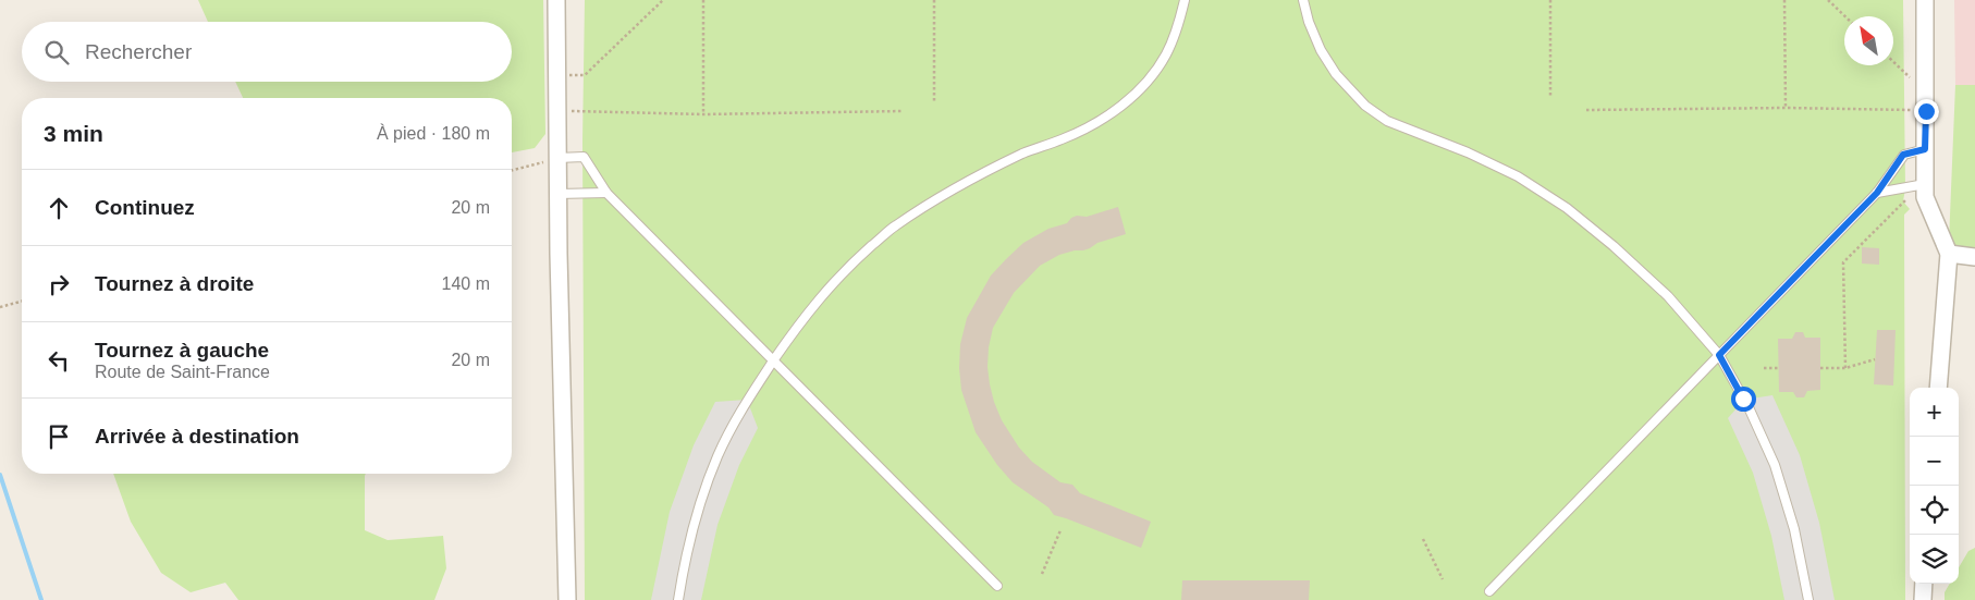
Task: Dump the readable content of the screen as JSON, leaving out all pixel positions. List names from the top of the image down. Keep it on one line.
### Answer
{"north":"top left","page":{"search":"Rechercher","heading":["3 min","À pied · 180 m"],"list":[["Continuez","20 m"],["Tournez à droite","140 m"],["Tournez à gauche","Route de Saint-France","20 m"],"Arrivée à destination"],"map_buttons":["+","−"]}}
